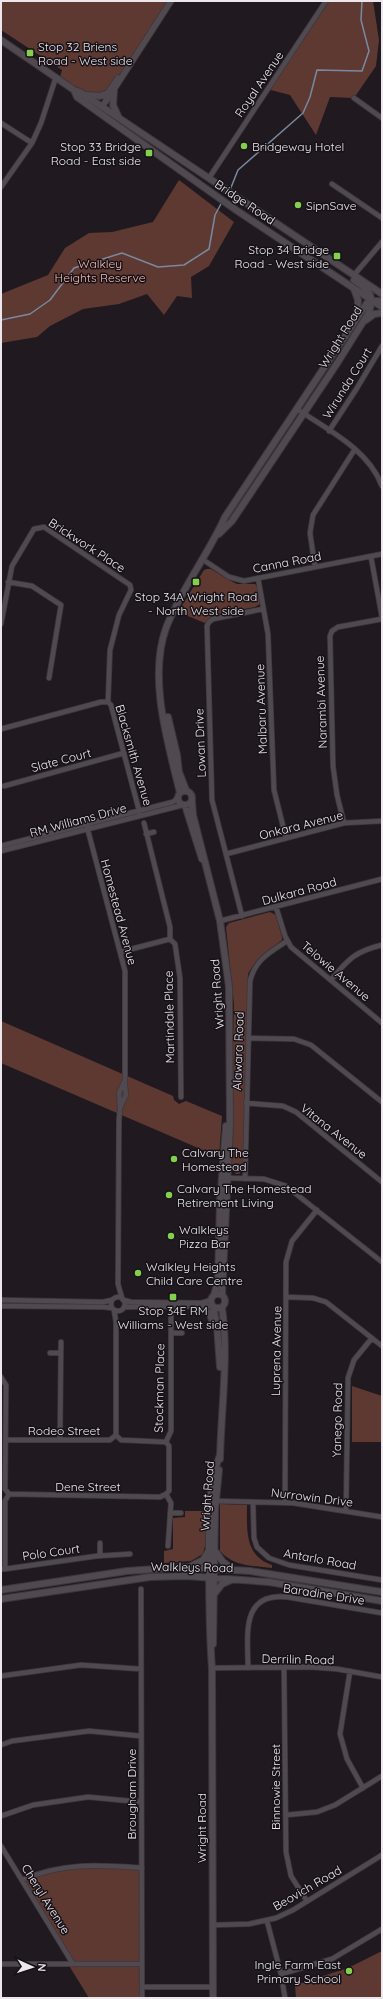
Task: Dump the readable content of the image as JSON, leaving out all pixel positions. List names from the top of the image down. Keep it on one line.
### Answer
{"streets":{"main road":["Bridge Road","Wright Road","Walkleys Road"],"street":["Royal Avenue","Wirunda Court","Brickwork Place","Canna Road","Narambi Avenue","Malbaru Avenue","Lowan Drive","Blacksmith Avenue","Slate Court","RM Williams Drive","Onkara Avenue","Dulkara Road","Homestead Avenue","Telowie Avenue","Martindale Place","Alawara Road","Vitana Avenue","Luprena Avenue","Stockman Place","Yanego Road","Rodeo Street","Dene Street","Nurrowin Drive","Polo Court","Antarlo Road","Baradine Drive","Derrilin Road","Binnowie Street","Brougham Drive","Beovich Road","Cheryl Avenue"]},"crossings":[["Royal Avenue","Bridge Road"],["Bridge Road","Wright Road"],["Wright Road","Canna Road"],["Wright Road","RM Williams Drive"],["Wright Road","Dulkara Road"],["Wright Road","Nurrowin Drive"],["Wright Road","Walkleys Road"],["Wright Road","Derrilin Road"],["Wright Road","Beovich Road"],["Brickwork Place","Blacksmith Avenue"],["Canna Road","Malbaru Avenue"],["Narambi Avenue","Onkara Avenue"],["Malbaru Avenue","Lowan Drive"],["Malbaru Avenue","Onkara Avenue"],["Lowan Drive","Onkara Avenue"],["Lowan Drive","Dulkara Road"],["Blacksmith Avenue","Slate Court"],["Blacksmith Avenue","RM Williams Drive"],["RM Williams Drive","Homestead Avenue"],["Dulkara Road","Telowie Avenue"],["Telowie Avenue","Alawara Road"],["Alawara Road","Vitana Avenue"],["Luprena Avenue","Nurrowin Drive"],["Stockman Place","Rodeo Street"],["Stockman Place","Dene Street"],["Yanego Road","Nurrowin Drive"],["Nurrowin Drive","Antarlo Road"],["Baradine Drive","Derrilin Road"],["Derrilin Road","Binnowie Street"],["Binnowie Street","Beovich Road"]],"parks":["Walkley Heights Reserve"],"places":{"transit":["Stop 32 Briens Road - West side","Stop 33 Bridge Road - East side","Stop 34 Bridge Road - West side","Stop 34A Wright Road - North West side","Stop 34E RM Williams - West side"],"other":["Bridgeway Hotel","SipnSave","Calvary The Homestead","Calvary The Homestead Retirement Living","Walkleys Pizza Bar","Walkley Heights Child Care Centre","Ingle Farm East Primary School"]},"north":"right"}
